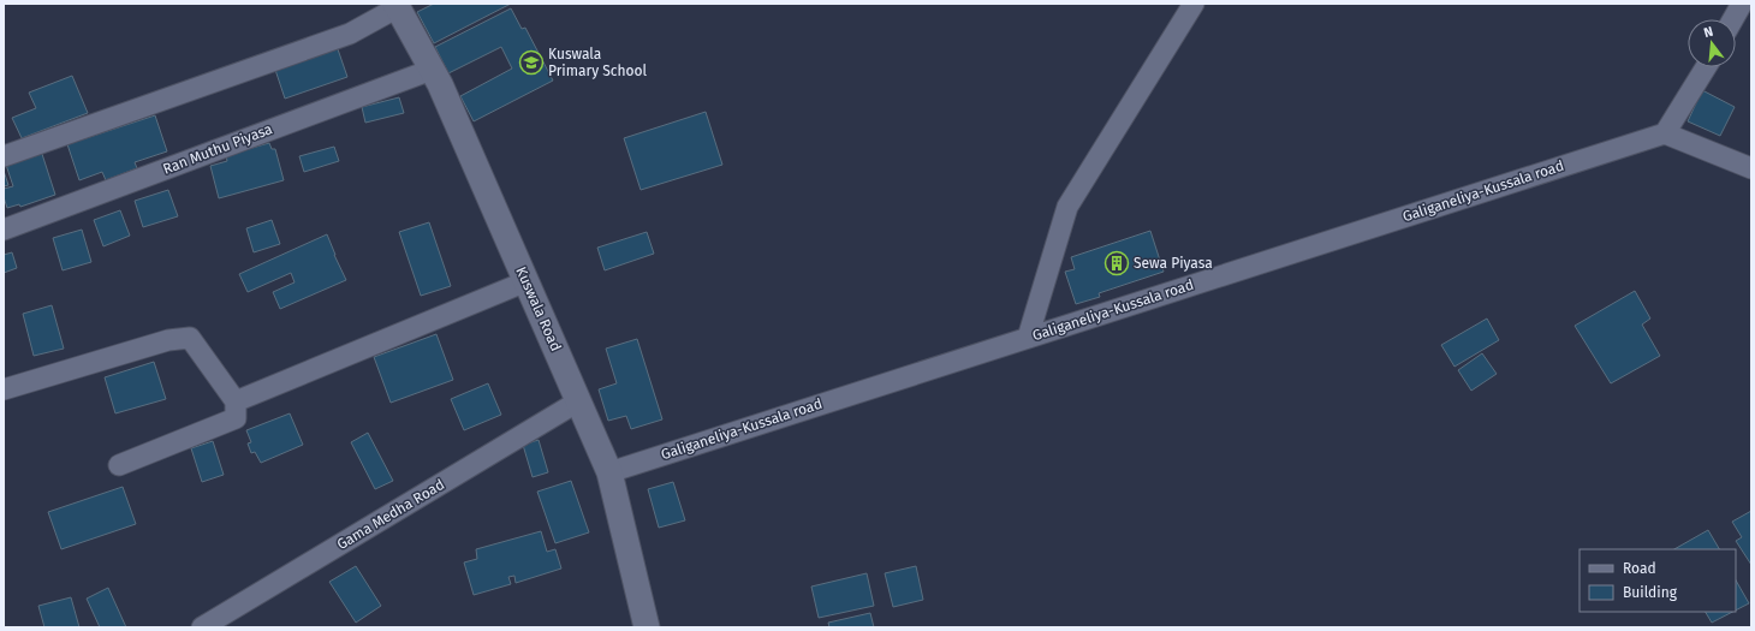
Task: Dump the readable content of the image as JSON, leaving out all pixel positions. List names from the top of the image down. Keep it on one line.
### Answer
{"streets":{"street":["Ran Muthu Piyasa","Galiganeliya-Kussala road","Kuswala Road","Gama Medha Road"]},"crossings":[["Ran Muthu Piyasa","Kuswala Road"],["Galiganeliya-Kussala road","Kuswala Road"],["Kuswala Road","Gama Medha Road"]],"places":{"school or university":["Kuswala Primary School"],"building":["Sewa Piyasa"]},"legend":["Road","Building"],"north":"top"}
